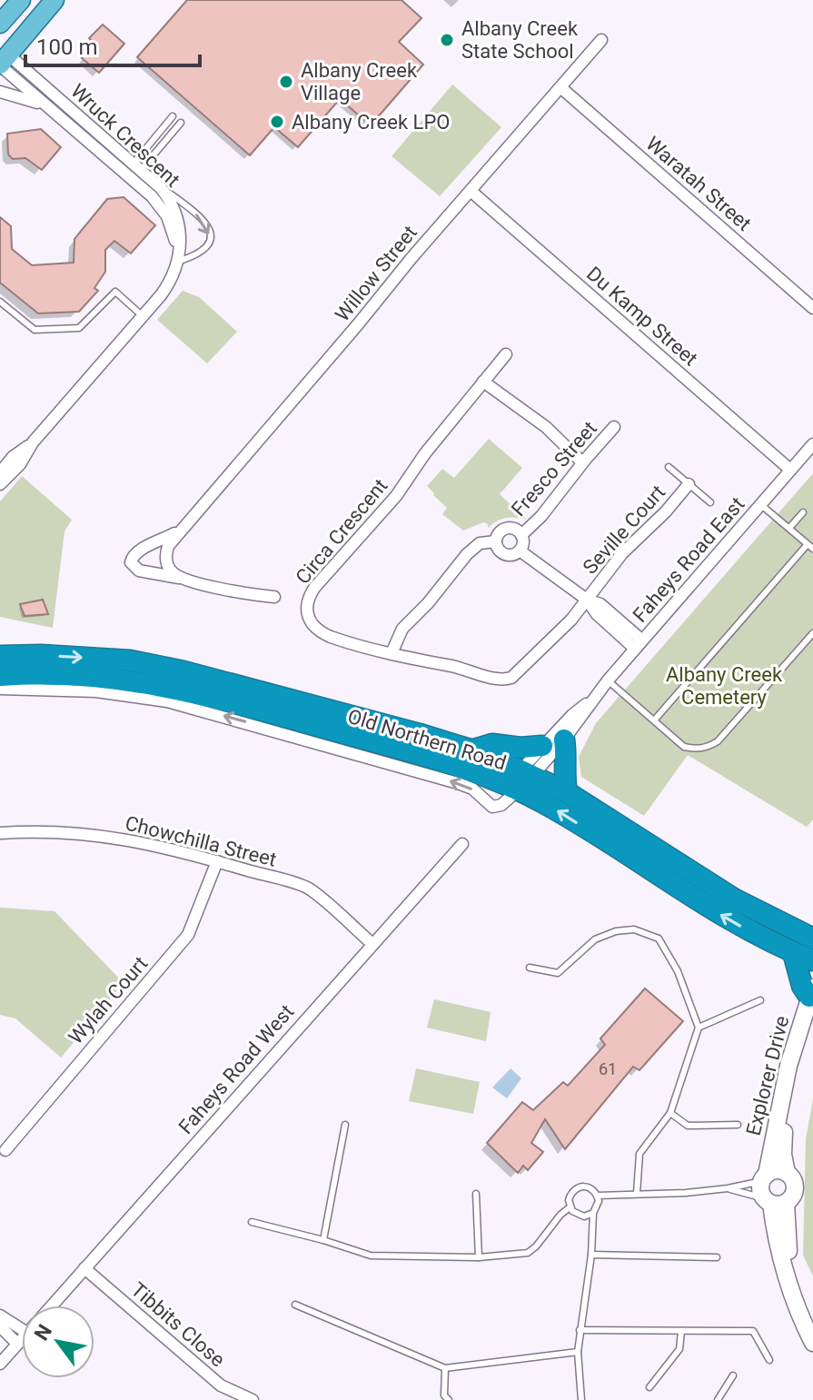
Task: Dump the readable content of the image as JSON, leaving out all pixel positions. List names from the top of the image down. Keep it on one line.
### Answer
{"streets":{"highway":["Old Northern Road"],"street":["Wruck Crescent","Waratah Street","Willow Street","Du Kamp Street","Fresco Street","Seville Court","Circa Crescent","Faheys Road East","Chowchilla Street","Wylah Court","Faheys Road West","Explorer Drive","Tibbits Close"]},"crossings":[["Waratah Street","Willow Street"],["Willow Street","Du Kamp Street"],["Du Kamp Street","Faheys Road East"],["Fresco Street","Circa Crescent"],["Seville Court","Circa Crescent"],["Faheys Road East","Old Northern Road"],["Chowchilla Street","Wylah Court"],["Chowchilla Street","Faheys Road West"],["Faheys Road West","Tibbits Close"]],"parks":["Albany Creek Cemetery"],"places":["Albany Creek State School","Albany Creek Village","Albany Creek LPO"],"house_numbers":["61"],"scale_bar":"100 m","north":"top left"}
